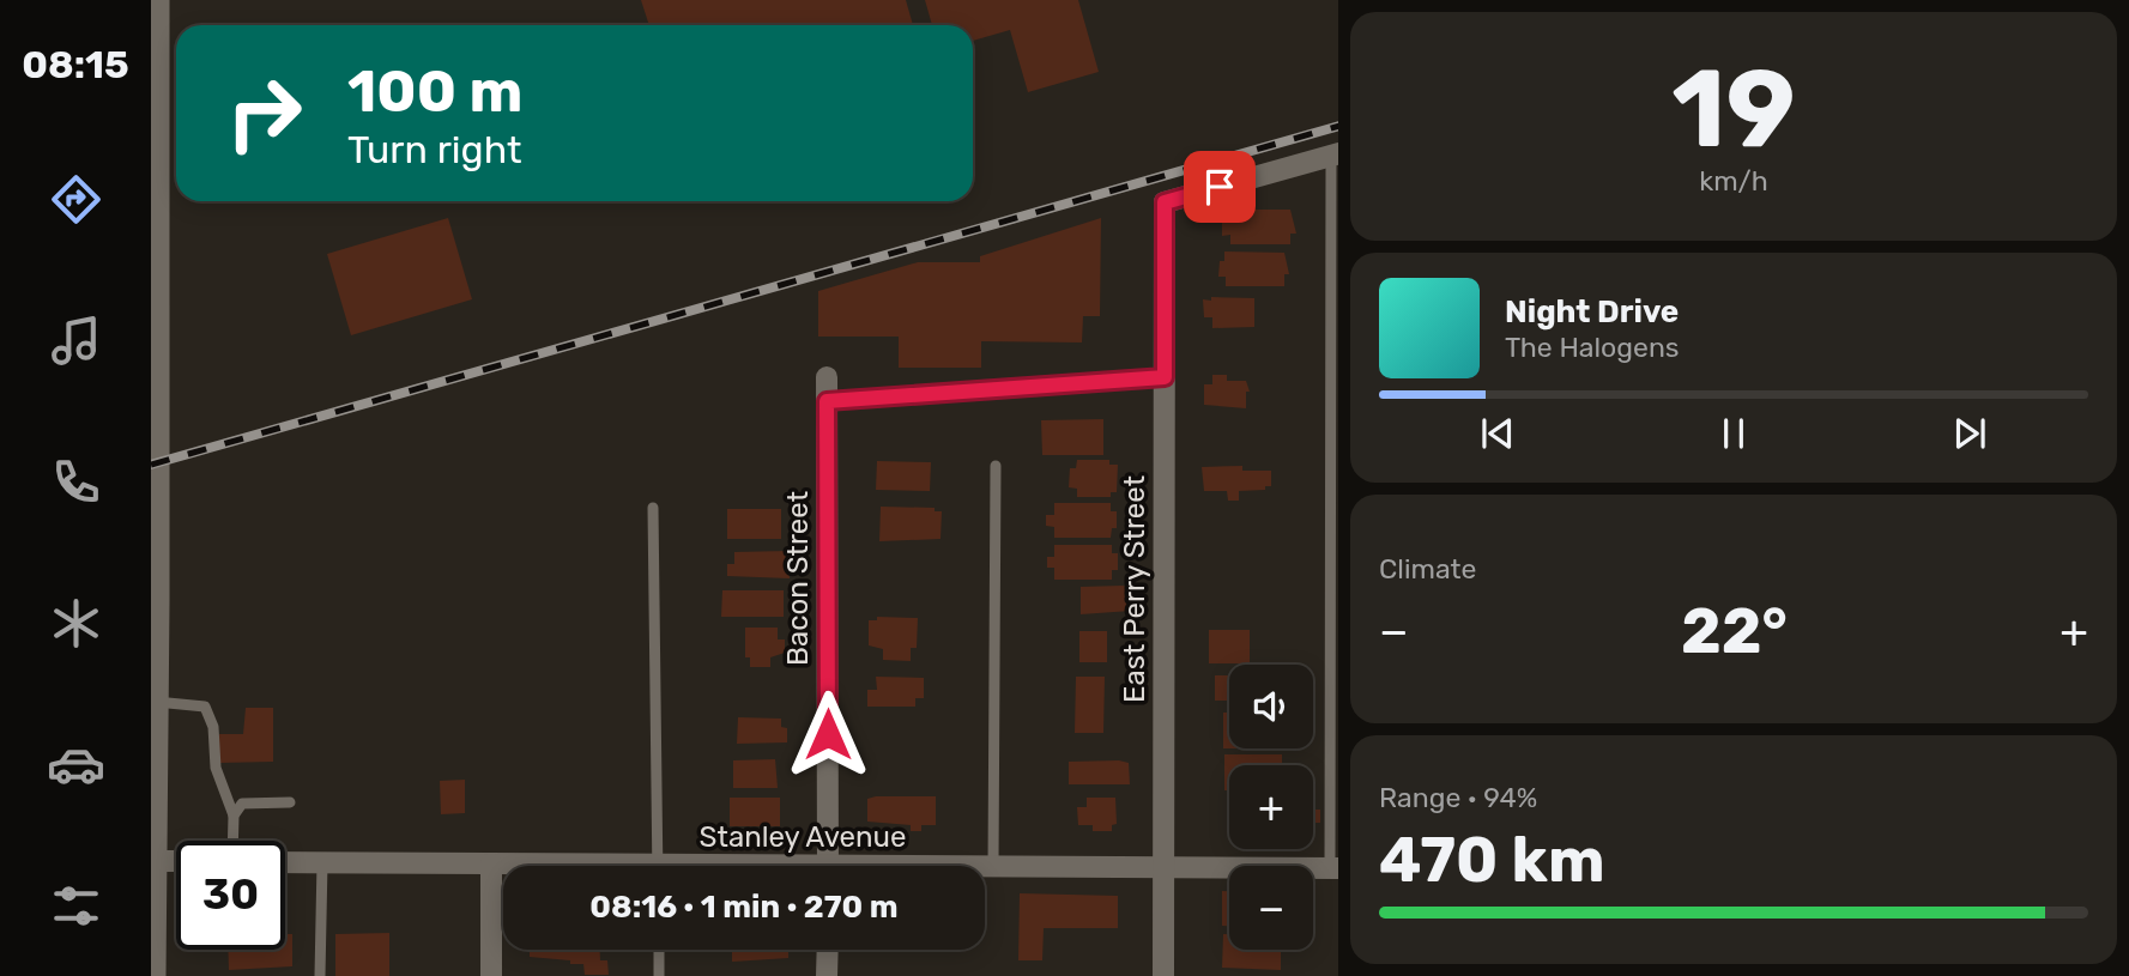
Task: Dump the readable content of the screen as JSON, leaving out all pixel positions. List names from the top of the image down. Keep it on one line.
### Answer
{"streets":{"street":["Bacon Street","East Perry Street","Stanley Avenue"]},"crossings":[["East Perry Street","Stanley Avenue"]],"page":{"tabs":"08:15","tile":[["19","km/h"],"Climate",["Range · 94%","470 km"]],"turn":["100 m","Turn right"],"song":["Night Drive","The Halogens"],"heat":["−","22°","+"],"map_buttons":["+","−"],"limit":"30","trip":"08:16 · 1 min · 270 m"}}
